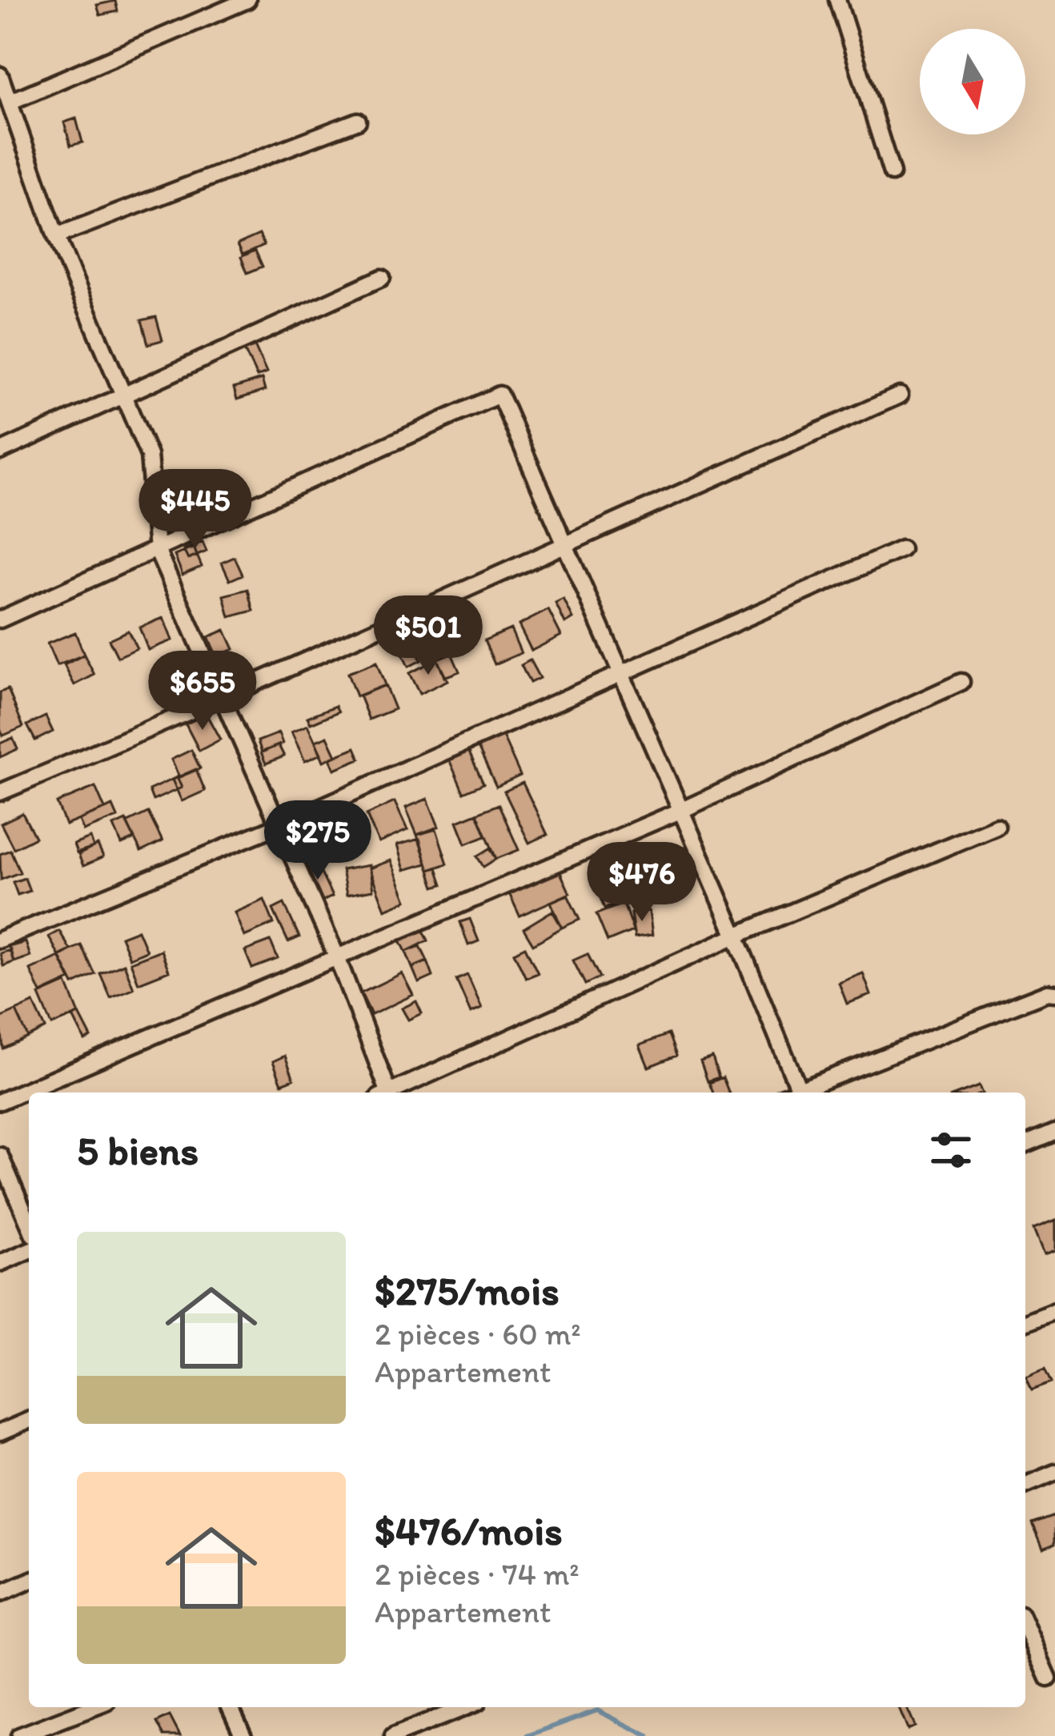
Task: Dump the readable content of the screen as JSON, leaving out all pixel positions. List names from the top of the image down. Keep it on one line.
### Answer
{"north":"bottom","page":{"price":["$445","$501","$655","$275","$476"],"heading":"5 biens","list":[{"name":"$275/mois","note":"2 pièces · 60 m² · Appartement"},{"name":"$476/mois","note":"2 pièces · 74 m² · Appartement"}]}}
